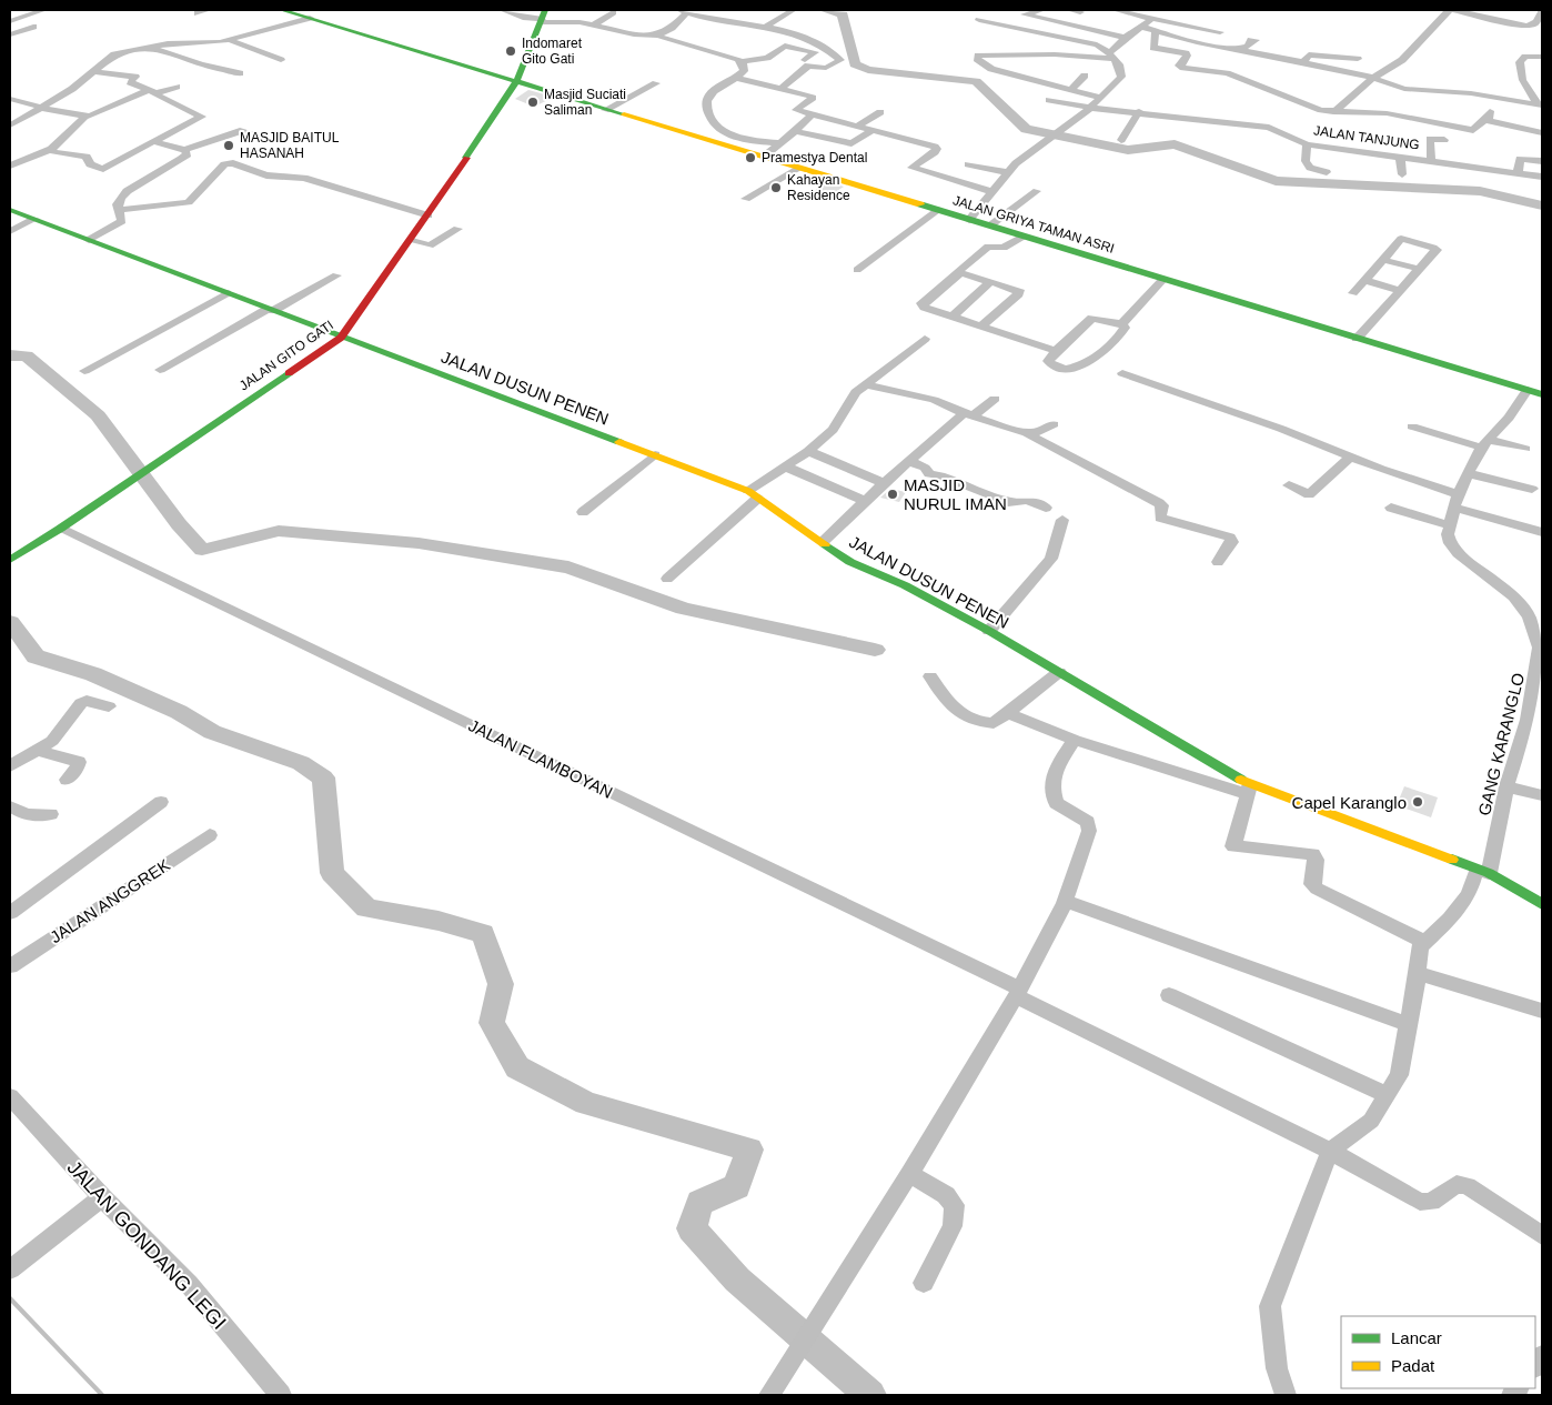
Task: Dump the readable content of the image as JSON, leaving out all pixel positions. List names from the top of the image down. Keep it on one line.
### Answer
{"streets":{"street":["JALAN TANJUNG","JALAN GRIYA TAMAN ASRI","JALAN GITO GATI","JALAN DUSUN PENEN","GANG KARANGLO","JALAN FLAMBOYAN","JALAN ANGGREK","JALAN GONDANG LEGI"]},"crossings":[["JALAN GRIYA TAMAN ASRI","JALAN GITO GATI"],["JALAN GITO GATI","JALAN DUSUN PENEN"],["JALAN GITO GATI","JALAN FLAMBOYAN"],["JALAN DUSUN PENEN","GANG KARANGLO"]],"places":["Indomaret Gito Gati","Masjid Suciati Saliman","MASJID BAITUL HASANAH","Pramestya Dental","Kahayan Residence","MASJID NURUL IMAN","Capel Karanglo"],"legend":["Lancar","Padat"]}
